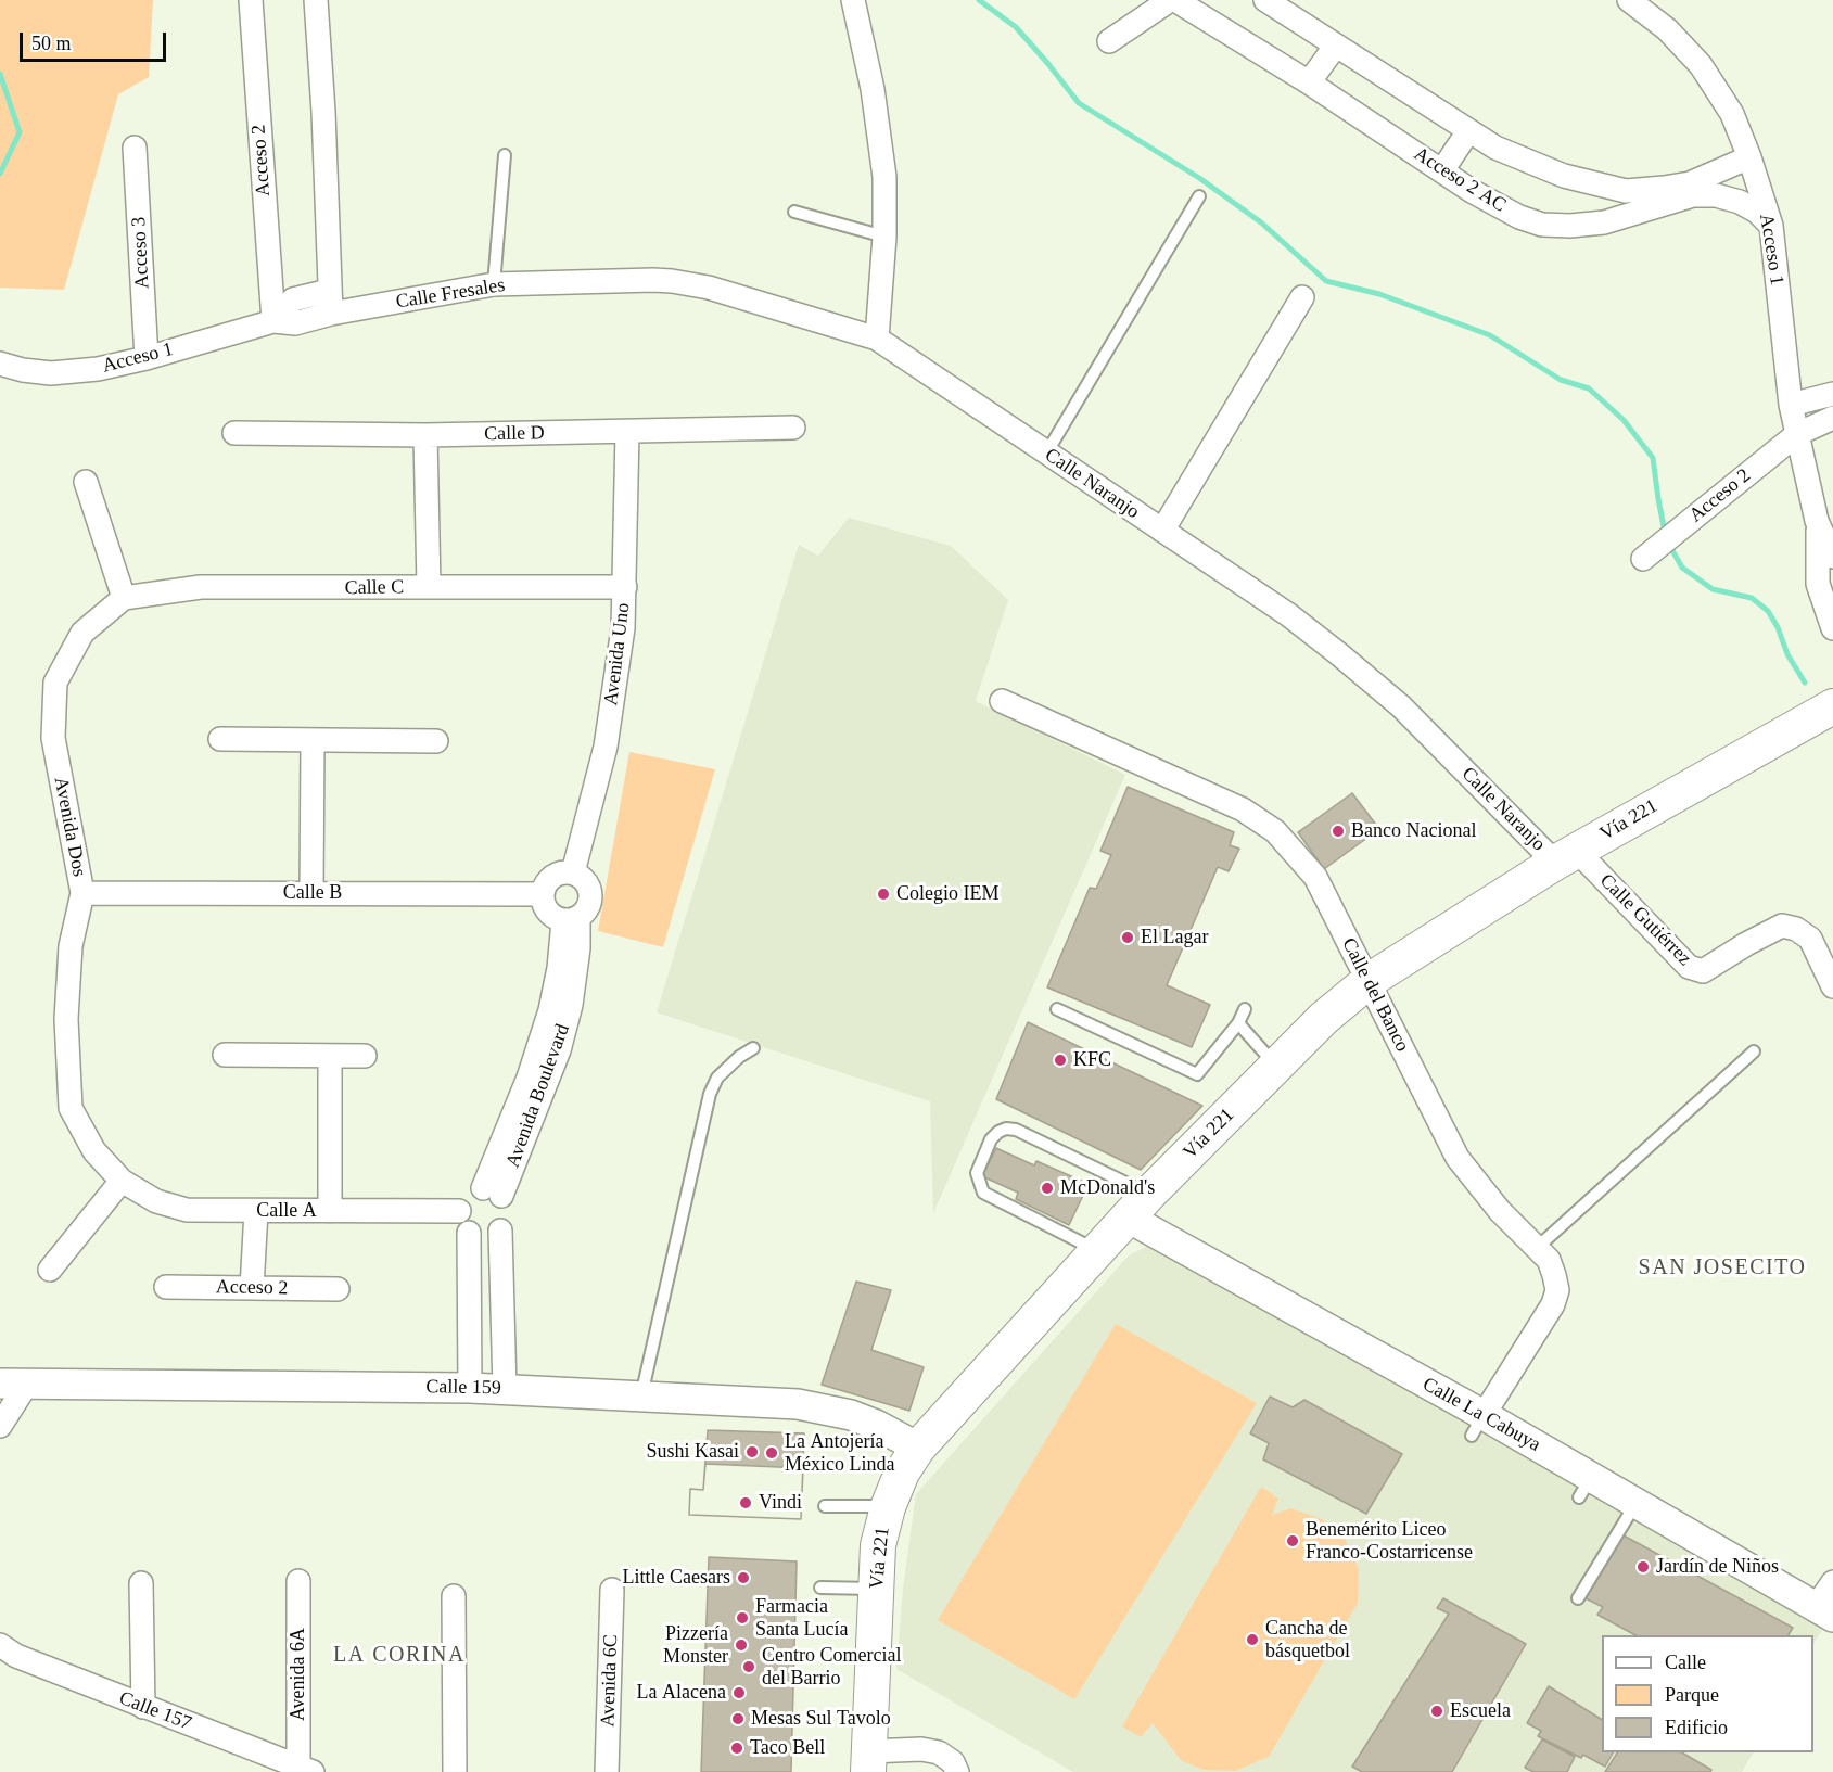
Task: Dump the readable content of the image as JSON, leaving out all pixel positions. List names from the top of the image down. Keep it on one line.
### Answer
{"streets":{"main road":["Vía 221"],"street":["Acceso 2","Acceso 2 AC","Acceso 1","Acceso 3","Calle Fresales","Calle D","Calle Naranjo","Calle C","Avenida Uno","Avenida Dos","Calle B","Calle Gutiérrez","Calle del Banco","Avenida Boulevard","Calle A","Calle 159","Calle La Cabuya","Avenida 6A","Avenida 6C","Calle 157"]},"crossings":[["Acceso 2","Acceso 1"],["Acceso 2 AC","Acceso 1"],["Acceso 1","Acceso 3"],["Acceso 1","Calle Fresales"],["Calle Fresales","Calle Naranjo"],["Calle D","Avenida Uno"],["Calle Naranjo","Vía 221"],["Calle Naranjo","Calle Gutiérrez"],["Calle C","Avenida Uno"],["Calle C","Avenida Dos"],["Avenida Uno","Calle B"],["Avenida Uno","Avenida Boulevard"],["Vía 221","Calle Gutiérrez"],["Vía 221","Calle del Banco"],["Vía 221","Calle 159"],["Vía 221","Calle La Cabuya"],["Avenida Dos","Calle B"],["Avenida Dos","Calle A"],["Calle B","Avenida Boulevard"],["Calle del Banco","Calle La Cabuya"],["Avenida Boulevard","Calle A"],["Avenida 6A","Calle 157"]],"districts":["SAN JOSECITO","LA CORINA"],"places":["Banco Nacional","Colegio IEM","El Lagar","KFC","McDonald's","Sushi Kasai","La Antojería México Linda","Vindi","Benemérito Liceo Franco-Costarricense","Jardín de Niños","Little Caesars","Farmacia Santa Lucía","Cancha de básquetbol","Pizzería Monster","Centro Comercial del Barrio","La Alacena","Escuela","Mesas Sul Tavolo","Taco Bell"],"legend":["Calle","Parque","Edificio"],"scale_bar":"50 m"}
